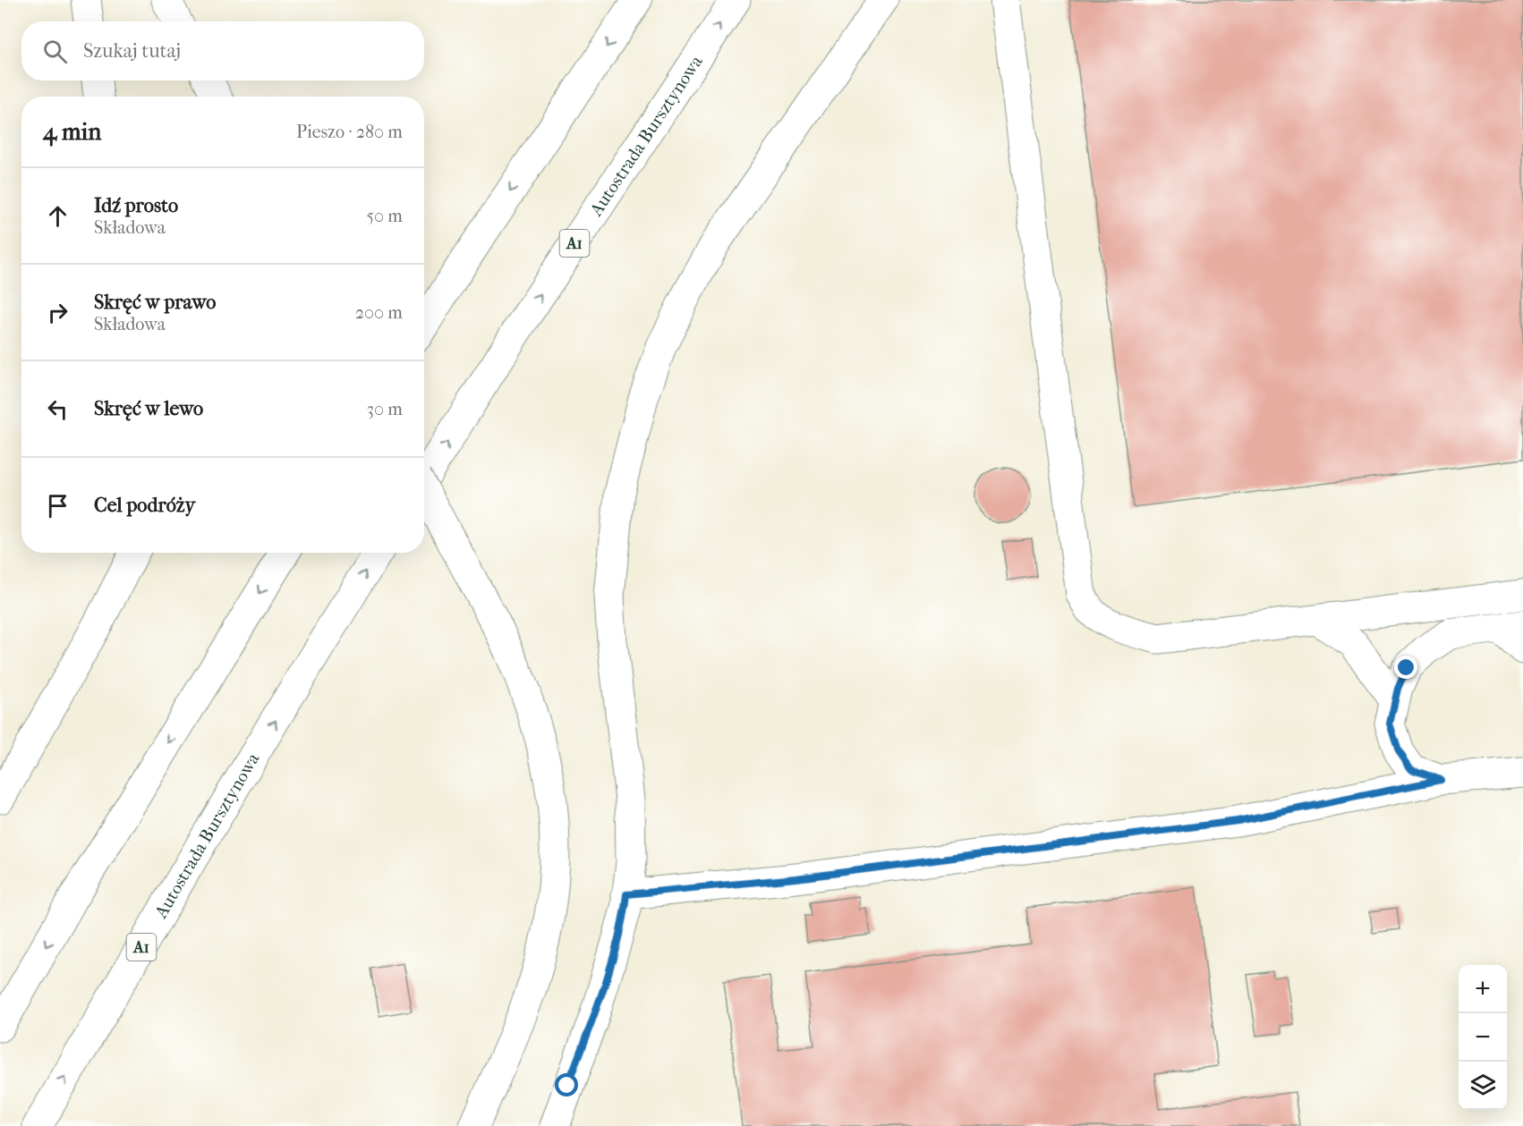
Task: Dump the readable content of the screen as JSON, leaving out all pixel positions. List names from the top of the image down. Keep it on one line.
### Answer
{"streets":{"main road":["Autostrada Bursztynowa","A1"]},"page":{"search":"Szukaj tutaj","heading":["4 min","Pieszo · 280 m"],"list":[["Idź prosto","Składowa","50 m"],["Skręć w prawo","Składowa","200 m"],["Skręć w lewo","30 m"],"Cel podróży"],"map_buttons":["+","−"]}}
